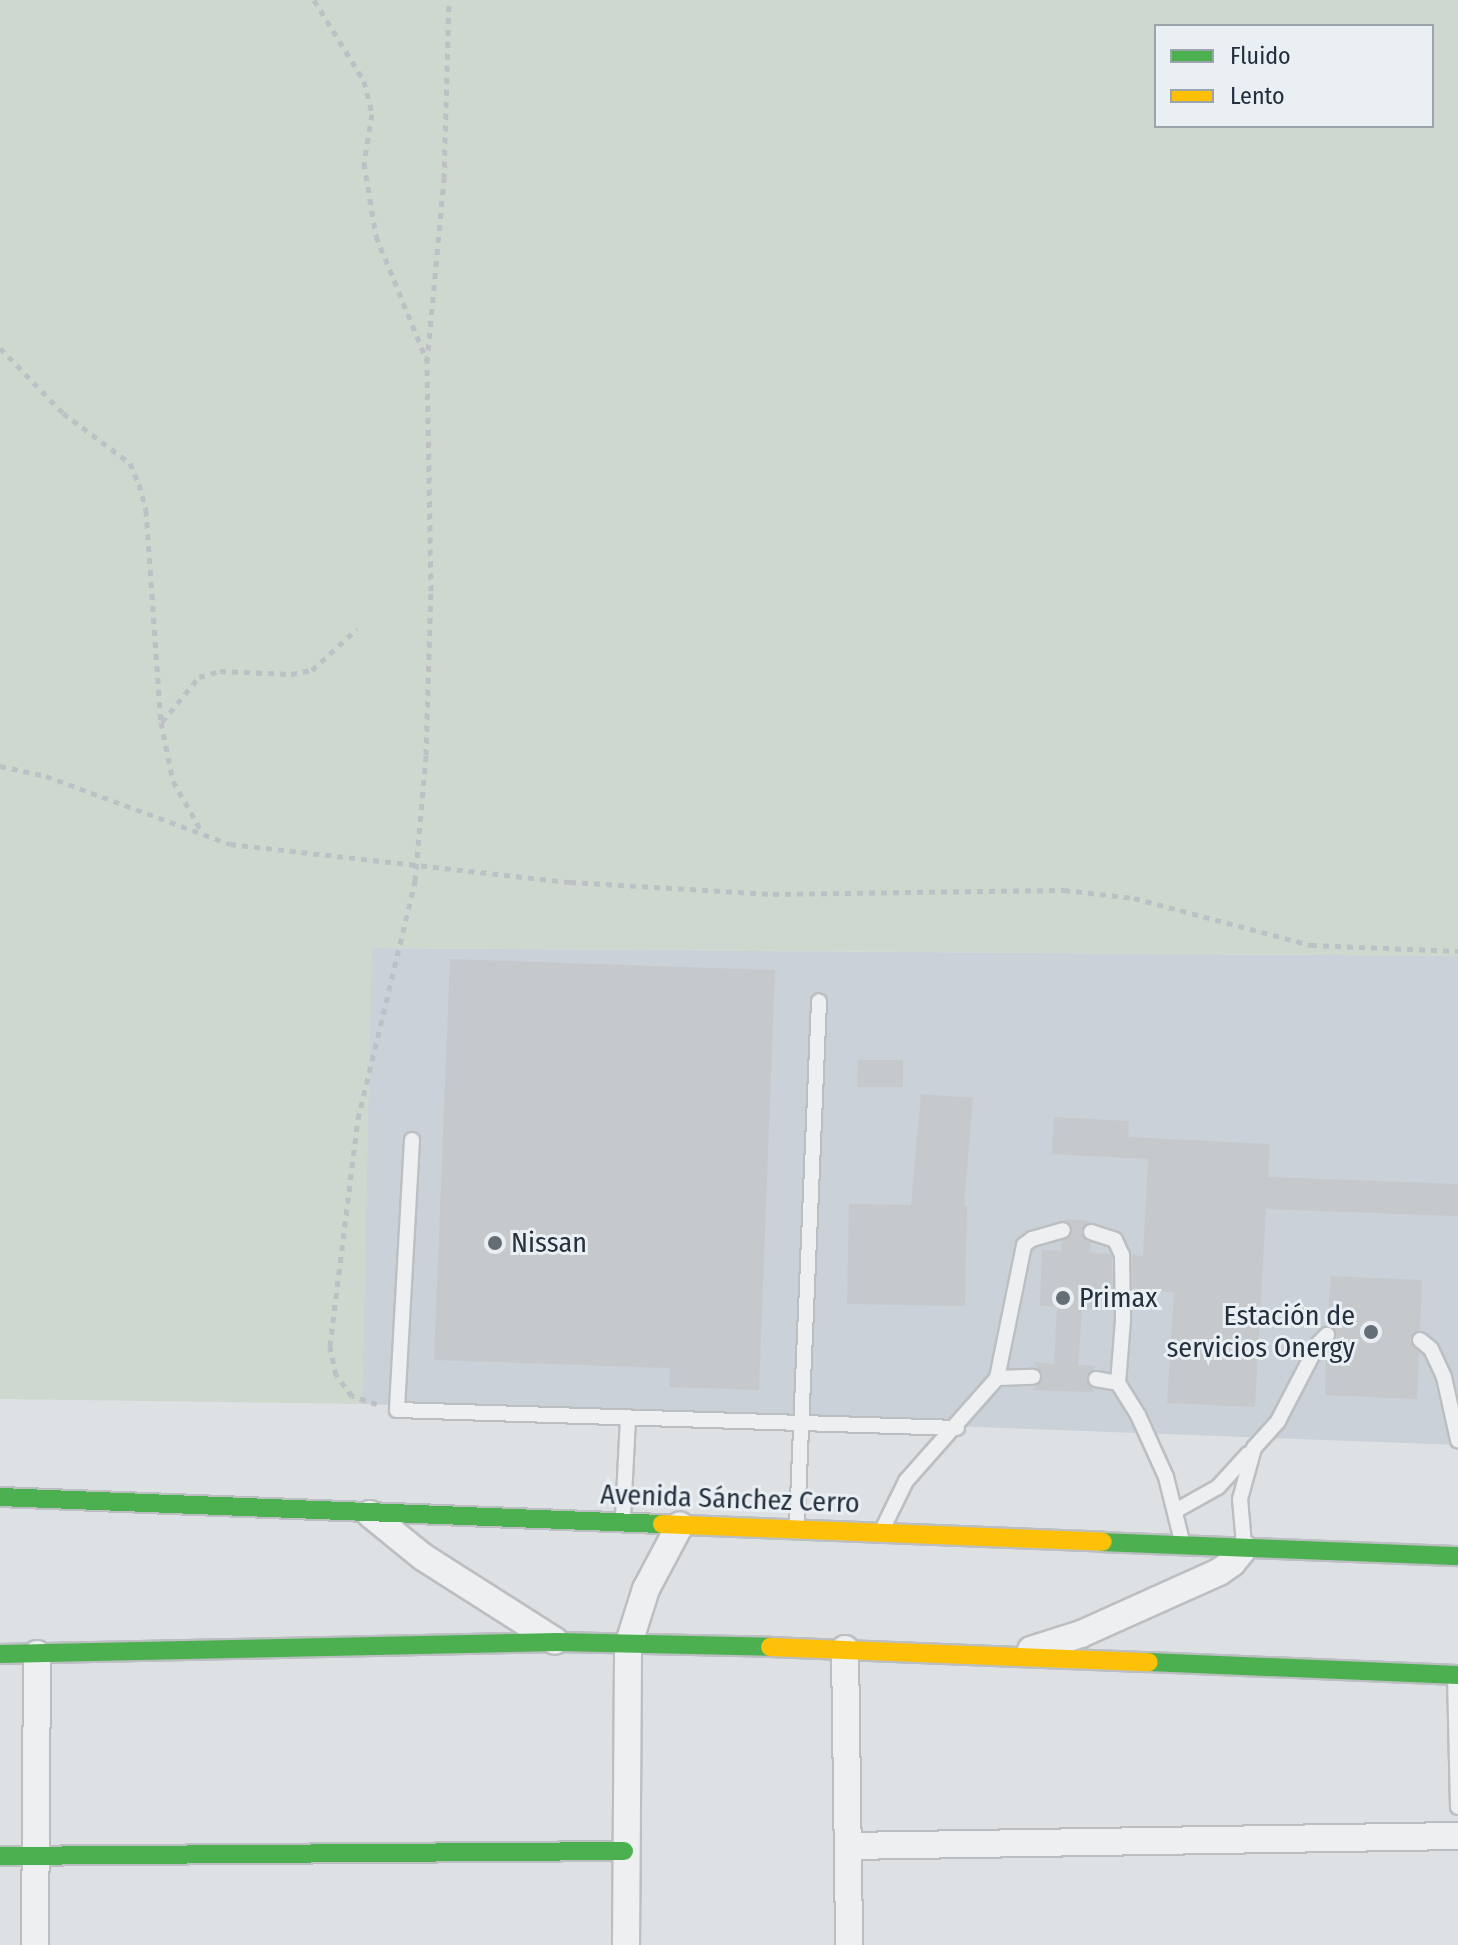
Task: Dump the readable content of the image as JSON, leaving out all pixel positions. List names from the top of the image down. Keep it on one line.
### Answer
{"streets":{"main road":["Avenida Sánchez Cerro"]},"places":["Nissan","Primax","Estación de servicios Onergy"],"legend":["Fluido","Lento"]}
